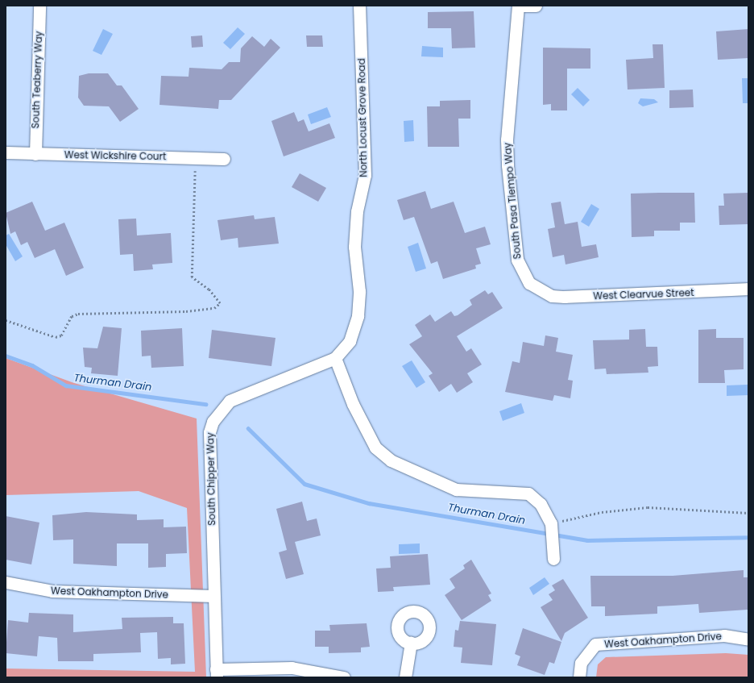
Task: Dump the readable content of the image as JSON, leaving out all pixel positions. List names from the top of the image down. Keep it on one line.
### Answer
{"streets":{"street":["South Teaberry Way","North Locust Grove Road","West Wickshire Court","South Pasa Tiempo Way","West Clearvue Street","South Chipper Way","West Oakhampton Drive"]},"crossings":[["South Teaberry Way","West Wickshire Court"],["North Locust Grove Road","South Chipper Way"],["South Pasa Tiempo Way","West Clearvue Street"],["South Chipper Way","West Oakhampton Drive"]],"water":["Thurman Drain"]}
